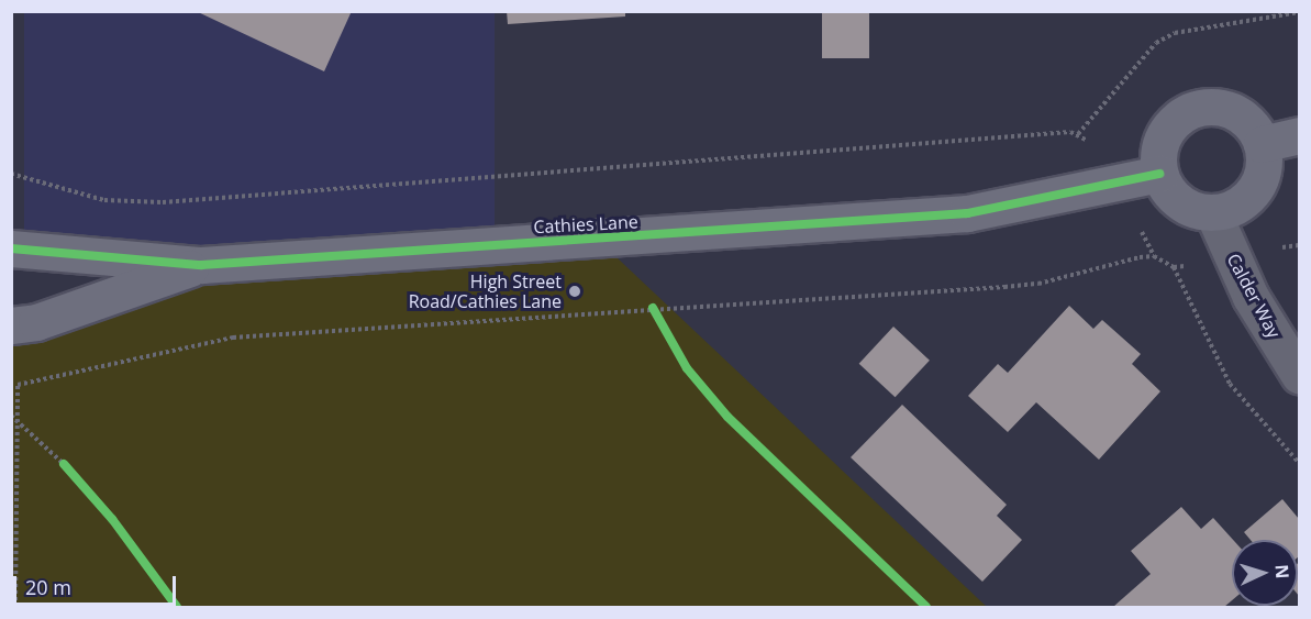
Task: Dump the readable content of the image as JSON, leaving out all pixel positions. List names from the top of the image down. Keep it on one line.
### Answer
{"streets":{"street":["Cathies Lane","Calder Way"]},"crossings":[["Cathies Lane","Calder Way"]],"places":["High Street Road/Cathies Lane"],"scale_bar":"20 m","north":"right"}
